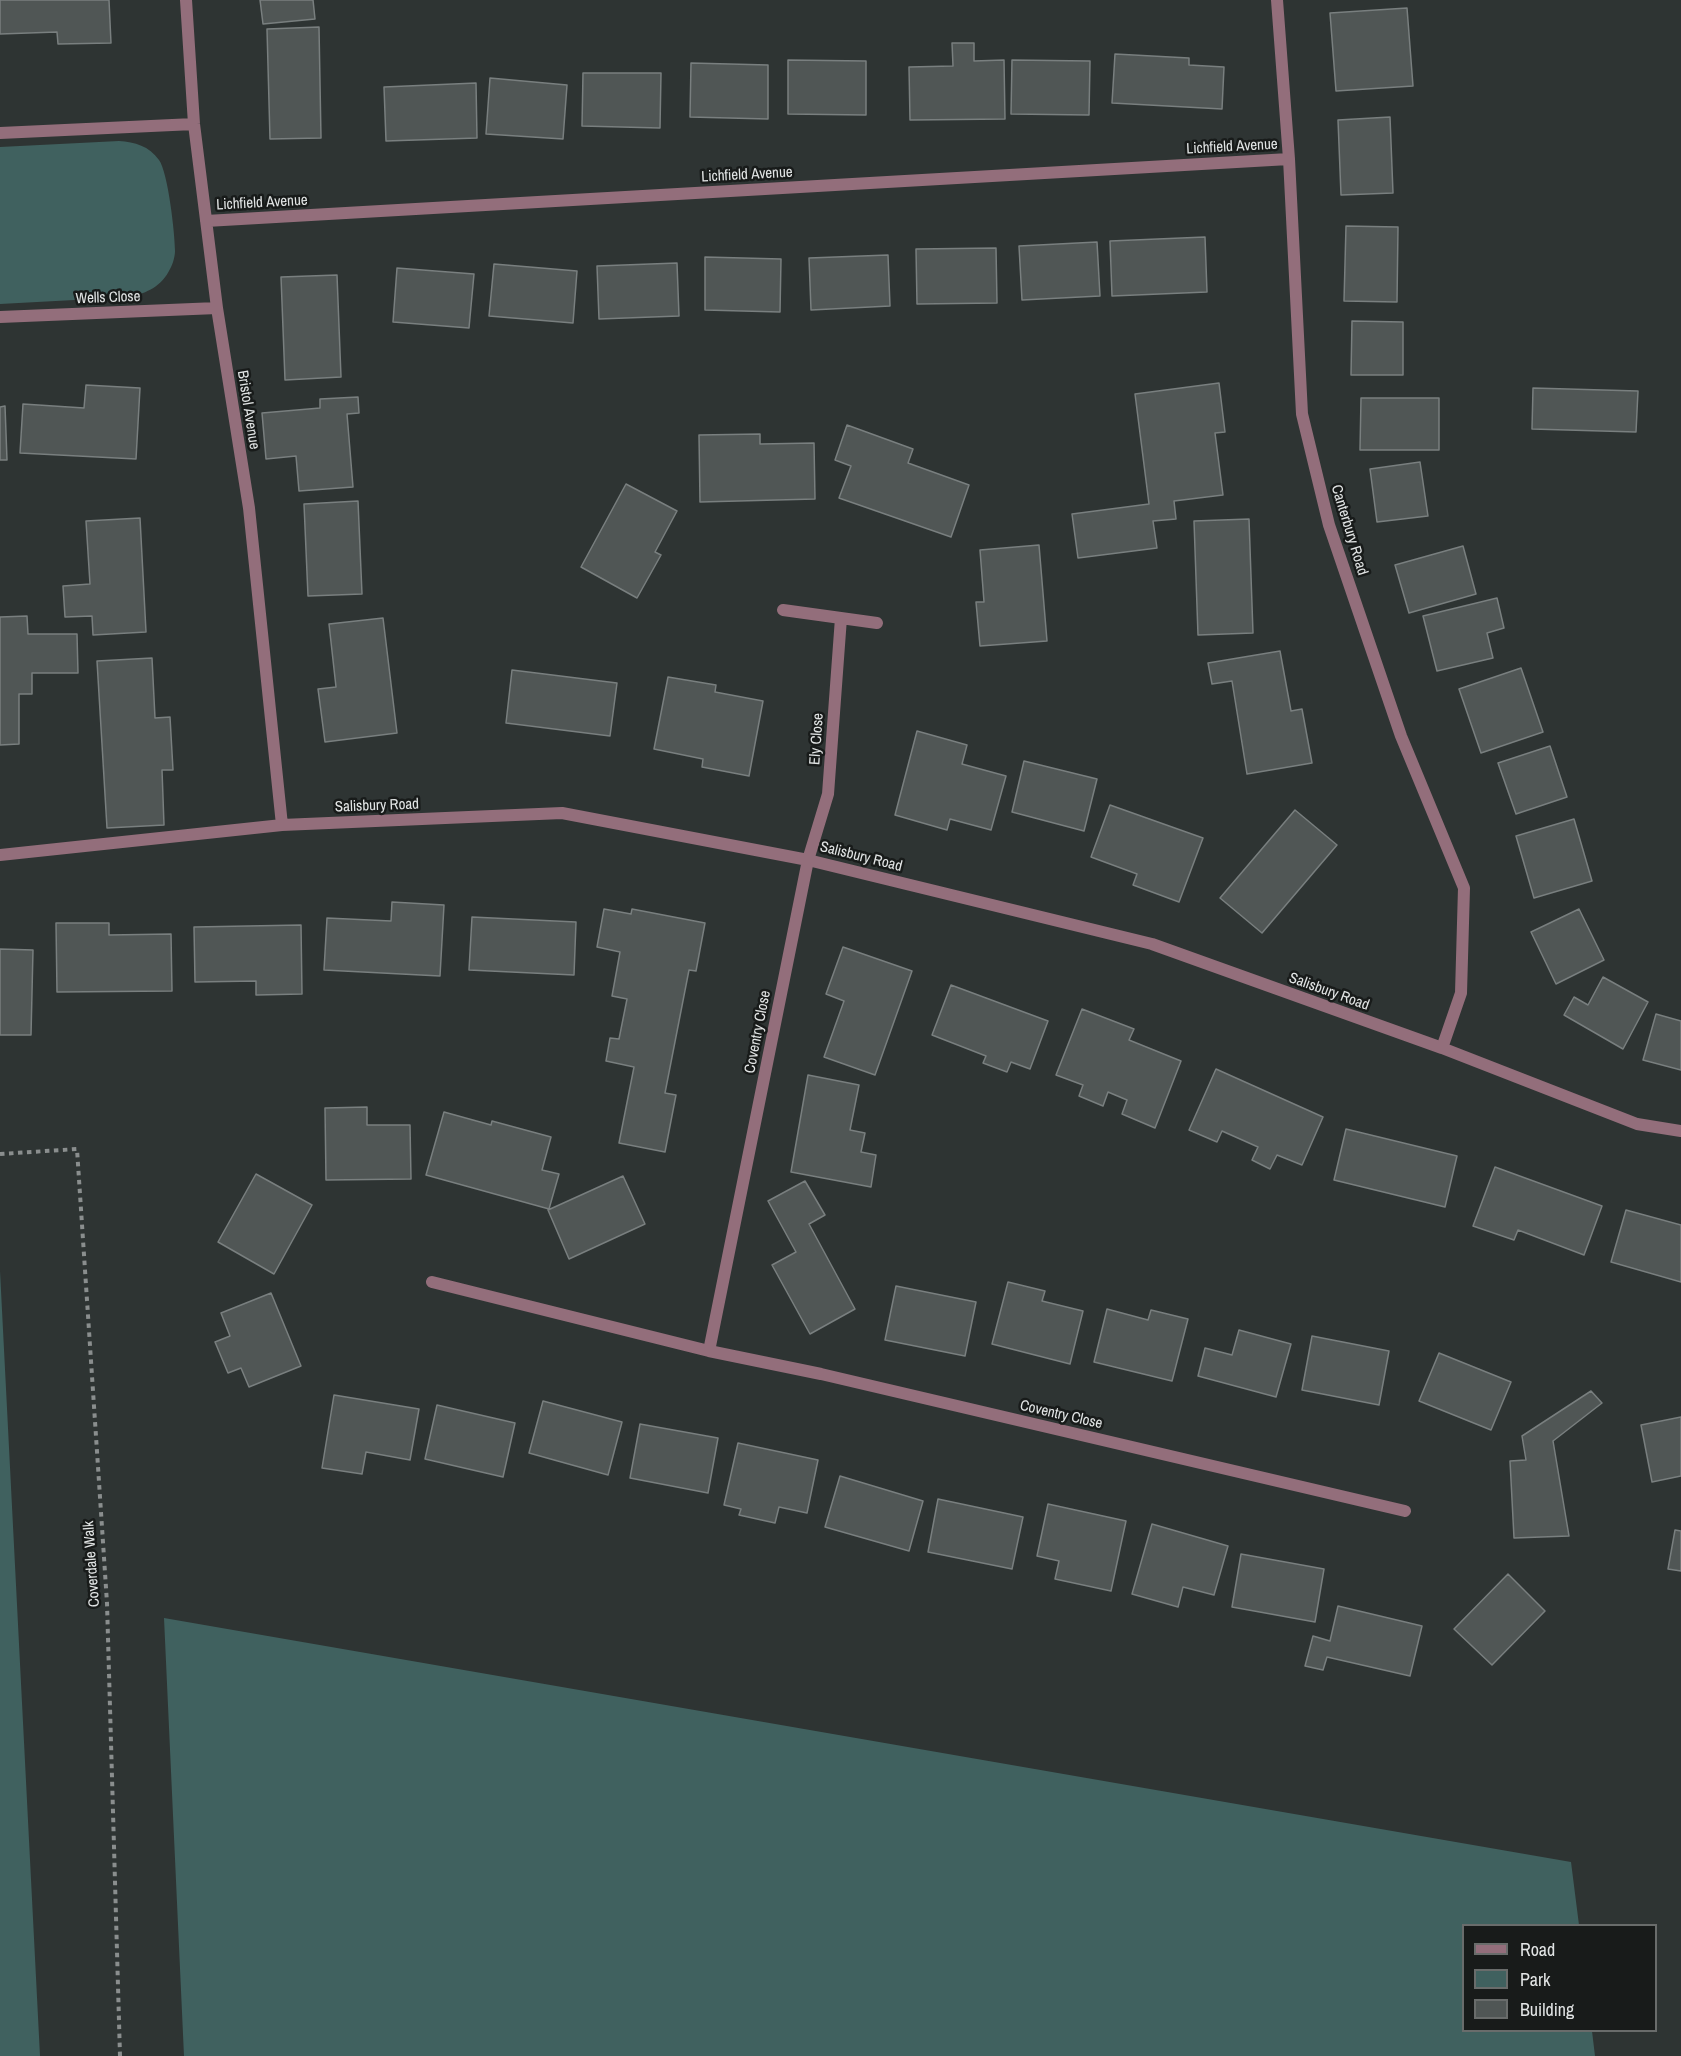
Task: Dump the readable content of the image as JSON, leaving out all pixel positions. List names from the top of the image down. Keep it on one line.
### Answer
{"streets":{"street":["Lichfield Avenue","Wells Close","Bristol Avenue","Canterbury Road","Ely Close","Salisbury Road","Coventry Close"],"path":["Coverdale Walk"]},"crossings":[["Lichfield Avenue","Bristol Avenue"],["Lichfield Avenue","Canterbury Road"],["Wells Close","Bristol Avenue"],["Bristol Avenue","Salisbury Road"],["Canterbury Road","Salisbury Road"],["Ely Close","Salisbury Road"],["Ely Close","Coventry Close"],["Salisbury Road","Coventry Close"]],"legend":["Road","Park","Building"]}
